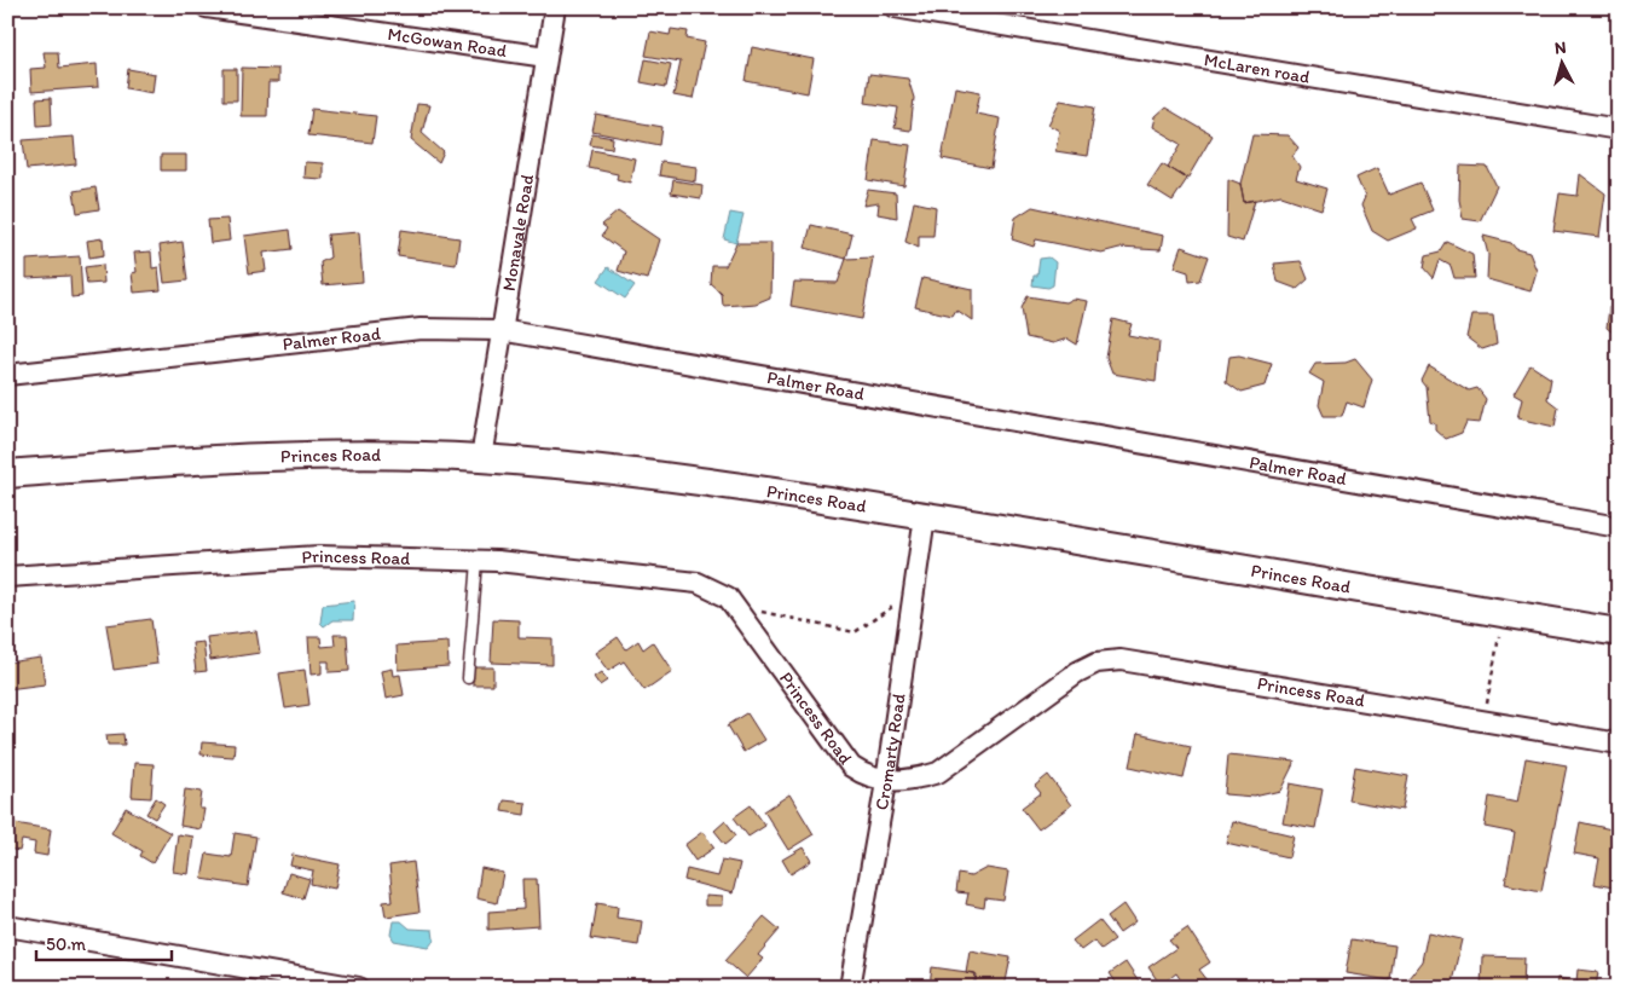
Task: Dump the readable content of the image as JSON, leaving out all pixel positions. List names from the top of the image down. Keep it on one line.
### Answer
{"streets":{"main road":["Princes Road"],"street":["McGowan Road","McLaren road","Monavale Road","Palmer Road","Princess Road","Cromarty Road"]},"crossings":[["McGowan Road","Monavale Road"],["Monavale Road","Palmer Road"],["Monavale Road","Princes Road"],["Princes Road","Cromarty Road"],["Princess Road","Cromarty Road"]],"scale_bar":"50 m","north":"top"}
